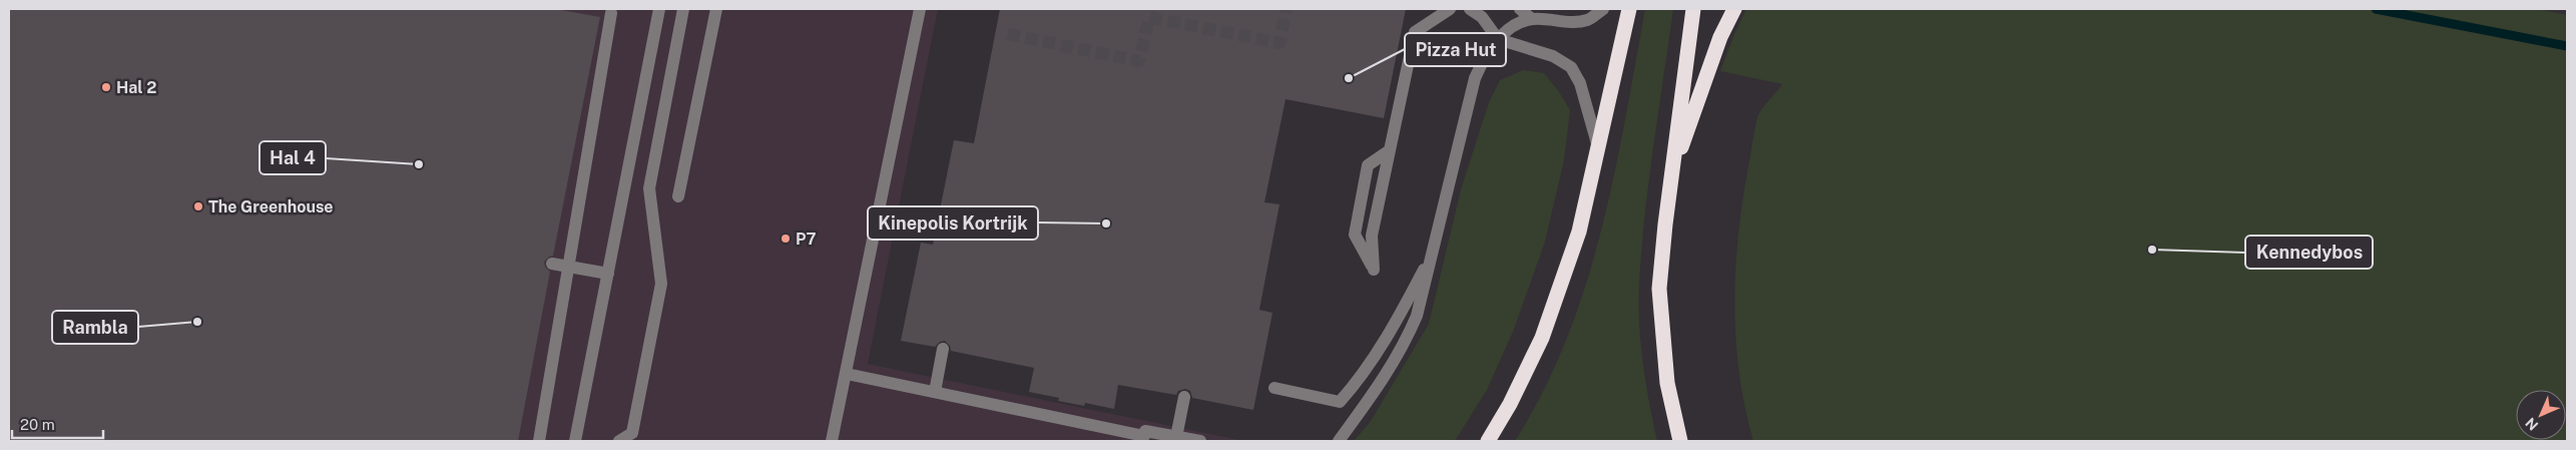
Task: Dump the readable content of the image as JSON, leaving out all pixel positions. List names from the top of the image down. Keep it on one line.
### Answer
{"places":["Pizza Hut","Hal 2","Hal 4","The Greenhouse","Kinepolis Kortrijk","P7","Kennedybos","Rambla"],"scale_bar":"20 m","north":"bottom left"}
